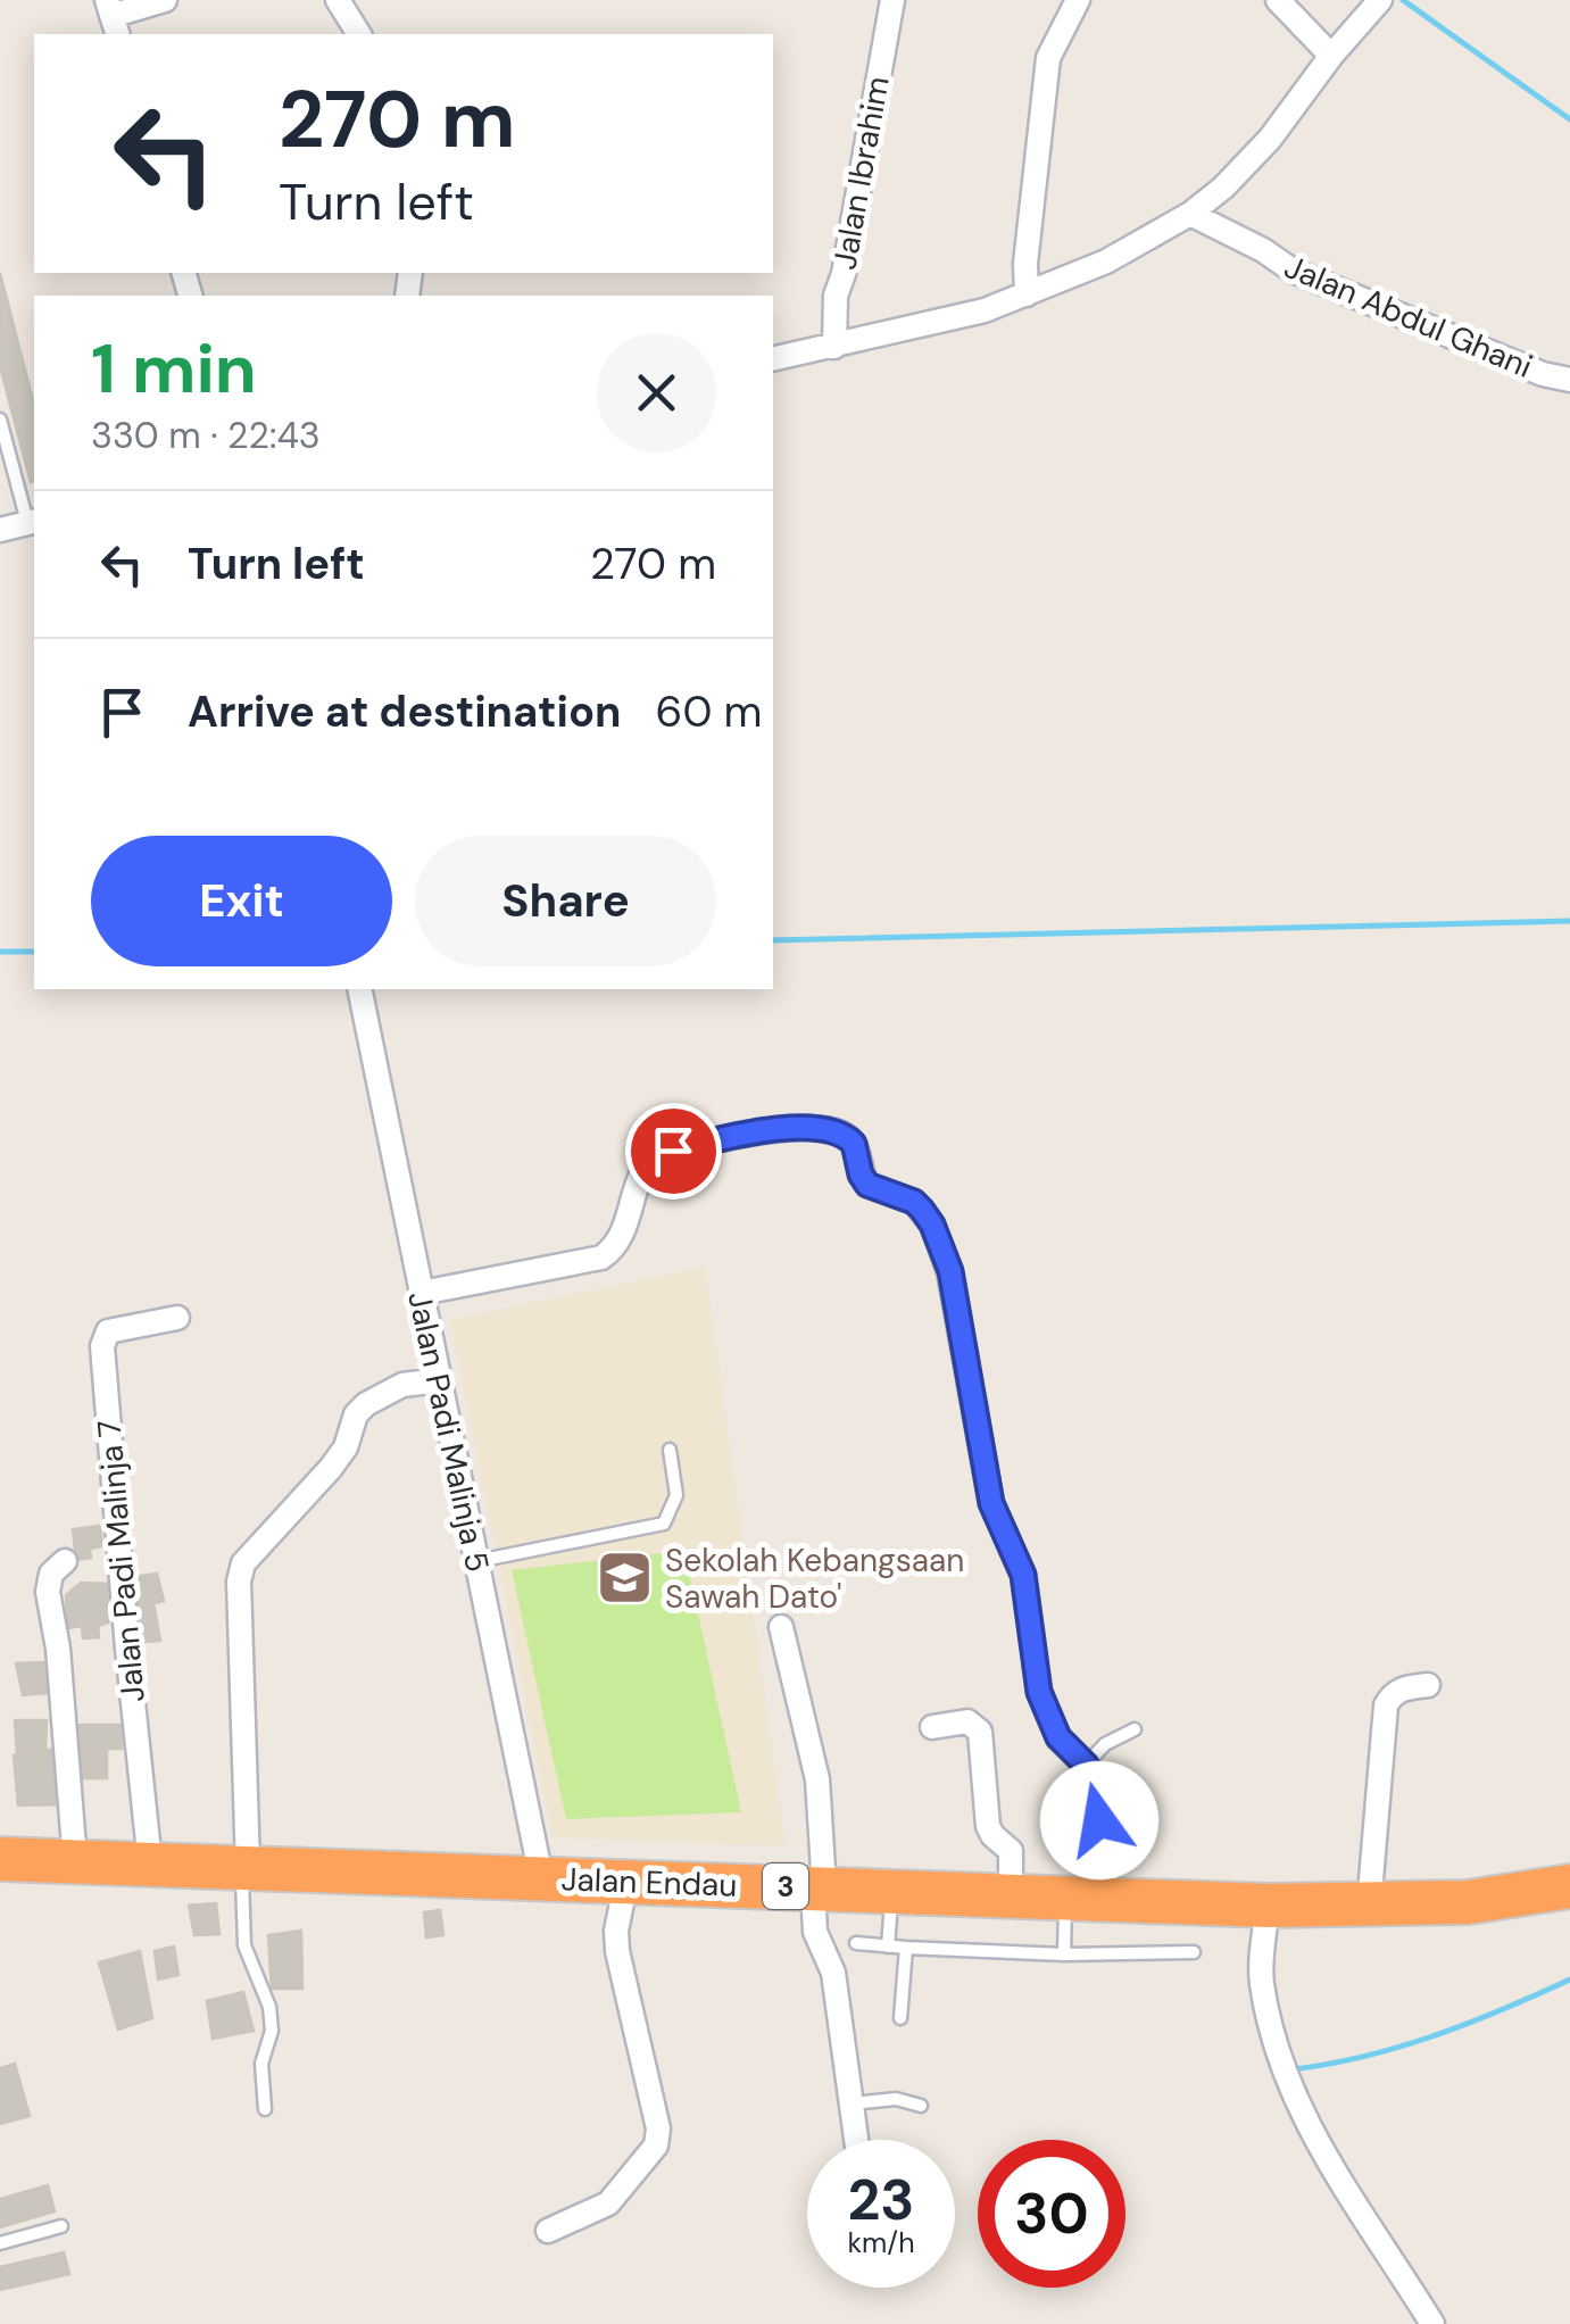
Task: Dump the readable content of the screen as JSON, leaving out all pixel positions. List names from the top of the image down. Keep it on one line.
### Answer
{"streets":{"highway":["Jalan Endau","3"],"street":["Jalan Ibrahim","Jalan Abdul Ghani","Jalan Padi Malinja 5","Jalan Padi Malinja 7"]},"crossings":[["Jalan Padi Malinja 5","Jalan Endau"],["Jalan Padi Malinja 7","Jalan Endau"]],"places":{"school or university":["Sekolah Kebangsaan Sawah Dato'"]},"page":{"turn":["270 m","Turn left"],"heading":["1 min","330 m · 22:43"],"list":[{"name":"Turn left","value":"270 m"},{"name":"Arrive at destination","value":"60 m"}],"buttons":["Exit","Share"],"speed":"23 km/h","limit":"30"}}
